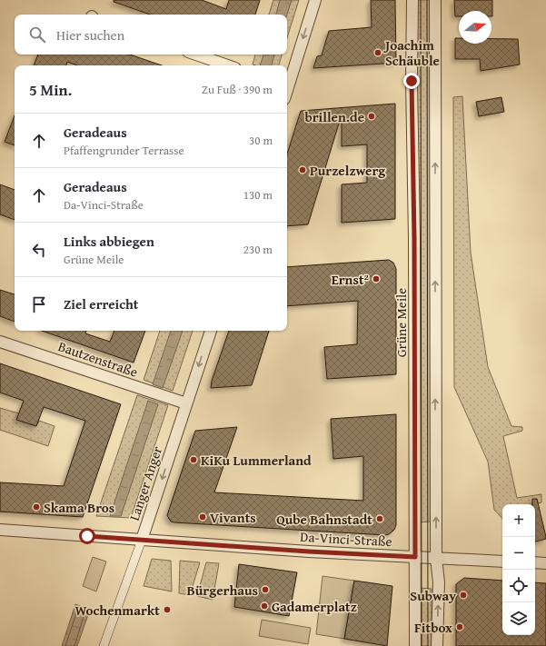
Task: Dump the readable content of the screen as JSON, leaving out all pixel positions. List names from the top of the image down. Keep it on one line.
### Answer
{"streets":{"street":["Grüne Meile","Bautzenstraße","Langer Anger","Da-Vinci-Straße"]},"crossings":[["Grüne Meile","Da-Vinci-Straße"],["Bautzenstraße","Langer Anger"],["Langer Anger","Da-Vinci-Straße"]],"one_way":["Langer Anger"],"places":["Joachim Schäuble","brillen.de","Purzelzwerg","Ernst²","KiKu Lummerland","Skama Bros","Vivants","Qube Bahnstadt","Bürgerhaus","Subway","Gadamerplatz","Wochenmarkt","Fitbox"],"north":"right","page":{"search":"Hier suchen","heading":["5 Min.","Zu Fuß · 390 m"],"list":[["Geradeaus","Pfaffengrunder Terrasse","30 m"],["Geradeaus","Da-Vinci-Straße","130 m"],["Links abbiegen","Grüne Meile","230 m"],"Ziel erreicht"],"map_buttons":["+","−"]}}
